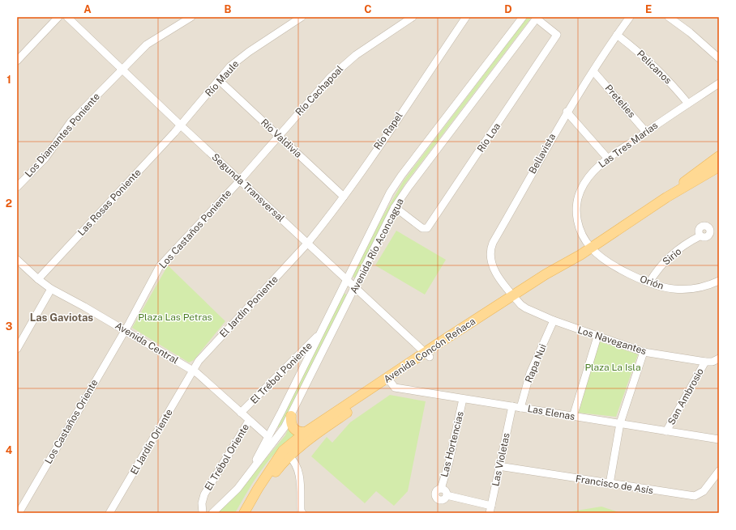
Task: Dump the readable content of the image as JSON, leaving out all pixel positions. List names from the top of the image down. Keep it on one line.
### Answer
{"streets":{"main road":["Avenida Concón Reñaca"],"street":["Pelicanos","Río Maule","Río Cachapoal","Pretelies","Río Rapel","Los Diamantes Poniente","Río Loa","Río Valdivia","Las Tres Marías","Bellavista","Segunda Transversal","Las Rosas Poniente","Los Castaños Poniente","Avenida Río Aconcagua","Sirio","Orión","El Jardín Poniente","Los Navegantes","Avenida Central","Rapa Nui","El Trébol Poniente","San Ambrosio","Las Elenas","Los Castaños Oriente","El Jardín Oriente","Las Hortencias","El Trébol Oriente","Las Violetas","Francisco de Asís"]},"crossings":[["Pelicanos","Las Tres Marías"],["Pelicanos","Bellavista"],["Río Maule","Río Valdivia"],["Río Maule","Segunda Transversal"],["Río Maule","Las Rosas Poniente"],["Río Cachapoal","Río Valdivia"],["Río Cachapoal","Segunda Transversal"],["Río Cachapoal","Los Castaños Poniente"],["Pretelies","Las Tres Marías"],["Pretelies","Bellavista"],["Río Rapel","Río Valdivia"],["Río Rapel","Segunda Transversal"],["Río Rapel","El Jardín Poniente"],["Los Diamantes Poniente","Segunda Transversal"],["Río Loa","Avenida Río Aconcagua"],["Las Tres Marías","Orión"],["Las Tres Marías","Avenida Concón Reñaca"],["Bellavista","Los Navegantes"],["Bellavista","Avenida Concón Reñaca"],["Segunda Transversal","Las Rosas Poniente"],["Segunda Transversal","Los Castaños Poniente"],["Segunda Transversal","Avenida Río Aconcagua"],["Segunda Transversal","El Jardín Poniente"],["Segunda Transversal","Avenida Concón Reñaca"],["Las Rosas Poniente","Avenida Central"],["Los Castaños Poniente","Avenida Central"],["Los Castaños Poniente","Los Castaños Oriente"],["Avenida Río Aconcagua","Avenida Central"],["Avenida Río Aconcagua","El Trébol Poniente"],["Sirio","Orión"],["Orión","Avenida Concón Reñaca"],["El Jardín Poniente","Avenida Central"],["El Jardín Poniente","El Jardín Oriente"],["Los Navegantes","Avenida Concón Reñaca"],["Los Navegantes","Rapa Nui"],["Los Navegantes","San Ambrosio"],["Avenida Central","El Trébol Poniente"],["Avenida Central","Los Castaños Oriente"],["Avenida Central","El Jardín Oriente"],["Avenida Central","El Trébol Oriente"],["Avenida Concón Reñaca","Las Elenas"],["Rapa Nui","Las Elenas"],["San Ambrosio","Las Elenas"],["Las Elenas","Las Hortencias"],["Las Elenas","Las Violetas"],["Las Hortencias","Las Violetas"],["Las Violetas","Francisco de Asís"]],"districts":["Las Gaviotas"],"parks":["Plaza Las Petras","Plaza La Isla"],"grid":{"columns":["A","B","C","D","E"],"rows":["1","2","3","4"]}}
